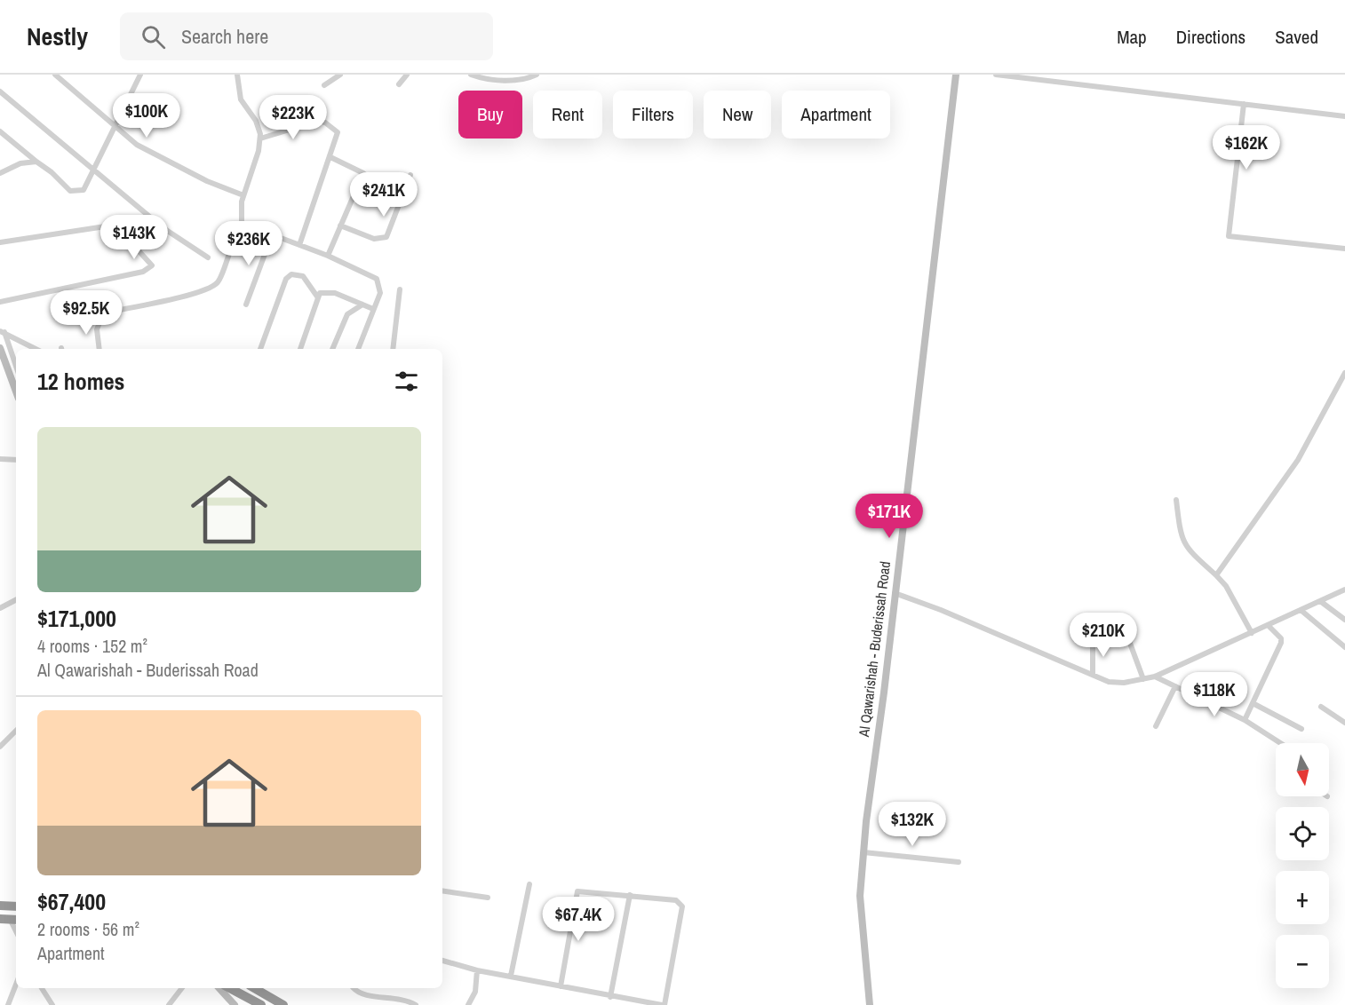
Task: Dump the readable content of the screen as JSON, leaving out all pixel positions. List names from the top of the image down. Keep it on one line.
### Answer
{"streets":{"main road":["Al Qawarishah - Buderissah Road"]},"north":"bottom","page":{"header":"Nestly","search":"Search here","nav":["Map","Directions","Saved"],"chip":["Buy","Rent","Filters","New","Apartment"],"price":["$100K","$223K","$162K","$241K","$143K","$236K","$92.5K","$171K","$210K","$118K","$132K","$67.4K"],"heading":"12 homes","list":[{"name":"$171,000","note":"4 rooms · 152 m² · Al Qawarishah - Buderissah Road"},{"name":"$67,400","note":"2 rooms · 56 m² · Apartment"}],"map_buttons":["+","−"]}}
